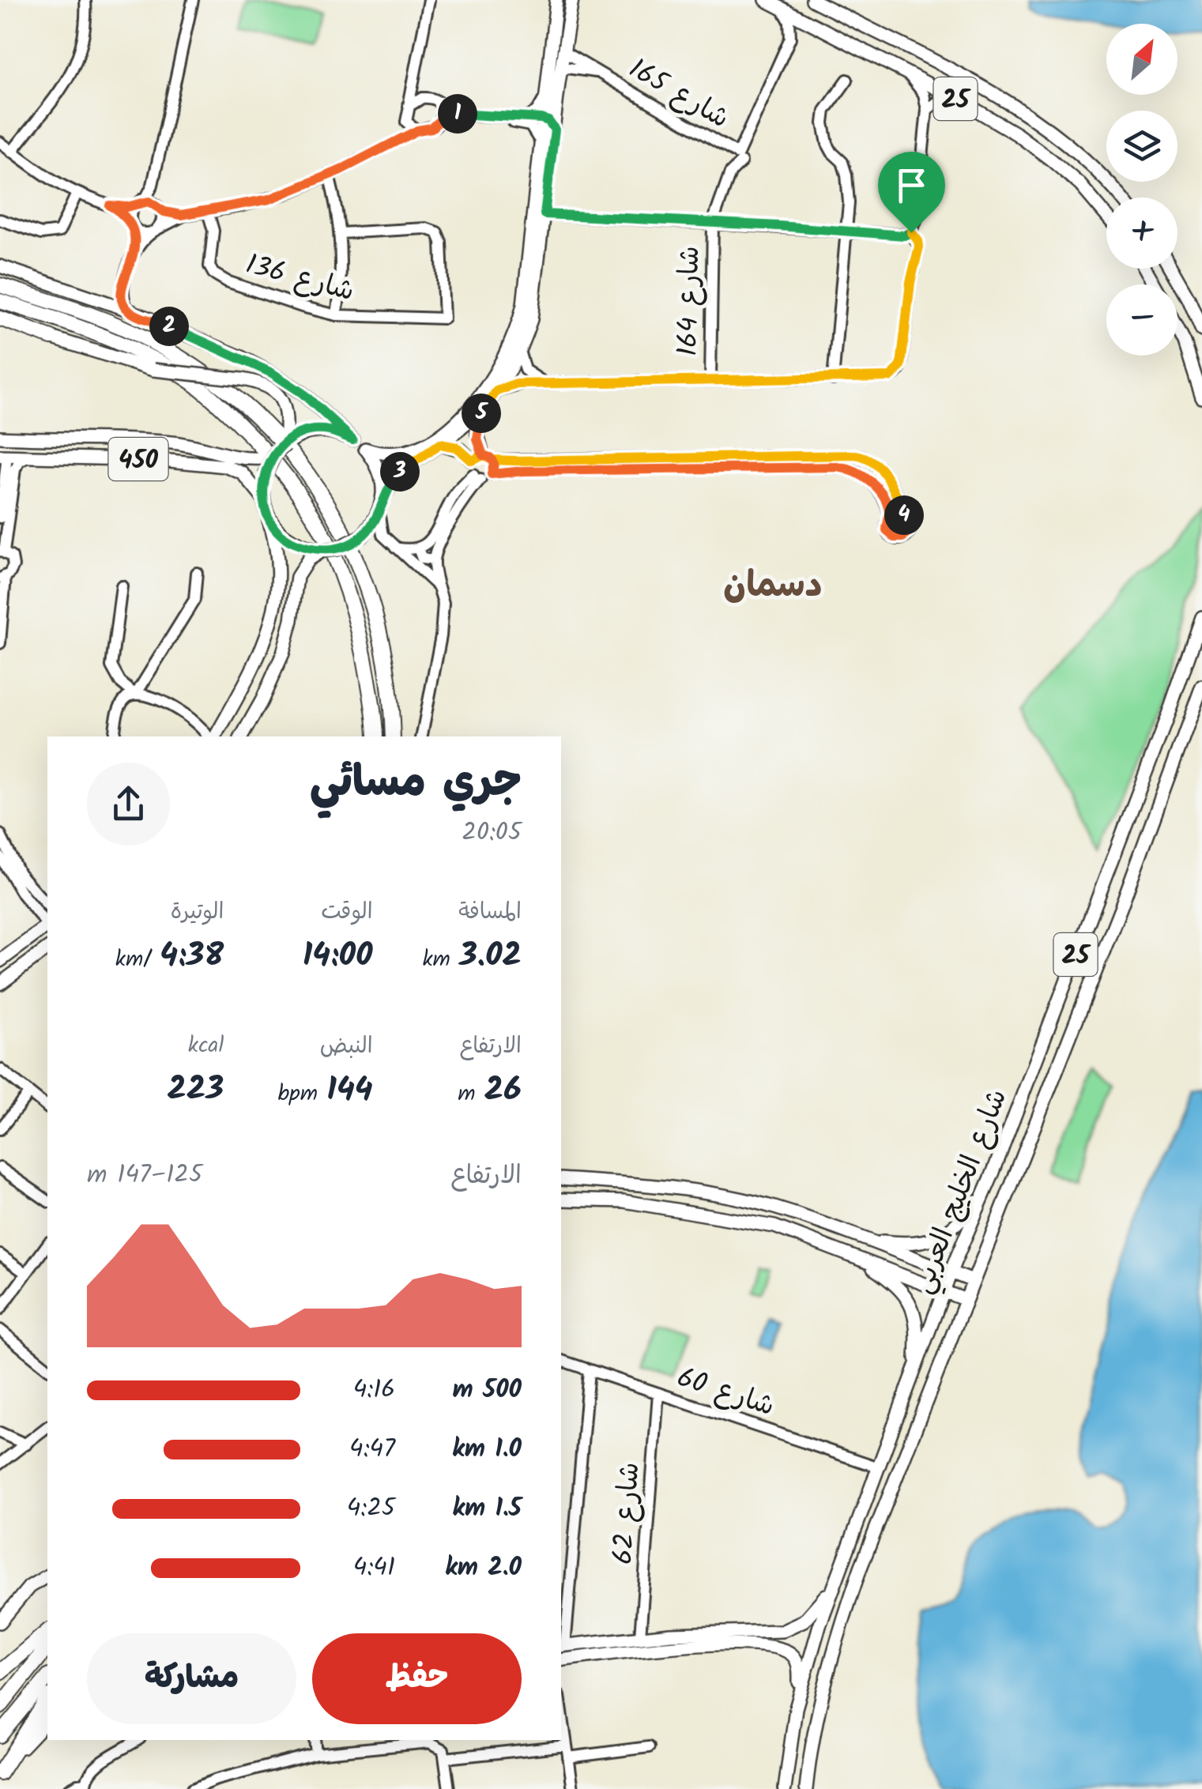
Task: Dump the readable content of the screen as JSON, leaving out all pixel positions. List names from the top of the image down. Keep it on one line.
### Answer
{"streets":{"main road":["25","450","شارع الخليج العربي"],"street":["شارع 165","شارع 136","شارع 164","شارع 60","شارع 62"]},"crossings":[["شارع 165","شارع 164"],["شارع الخليج العربي","شارع 60"],["شارع 60","شارع 62"]],"districts":["دسمان"],"north":"top right","page":{"map_buttons":["+","−"],"pins":["1","2","5","3","4"],"heading":["جري مسائي","20:05"],"stats":[["المسافة","3.02 km"],["الوقت","14:00"],["الوتيرة","4:38 /km"],["الارتفاع","26 m"],["النبض","144 bpm"],["kcal","223"]],"chart":["الارتفاع","125–147 m"],"list":[{"name":"500 m","note":"4:16"},{"name":"1.0 km","note":"4:47"},{"name":"1.5 km","note":"4:25"},{"name":"2.0 km","note":"4:41"}],"buttons":["حفظ","مشاركة"]}}
